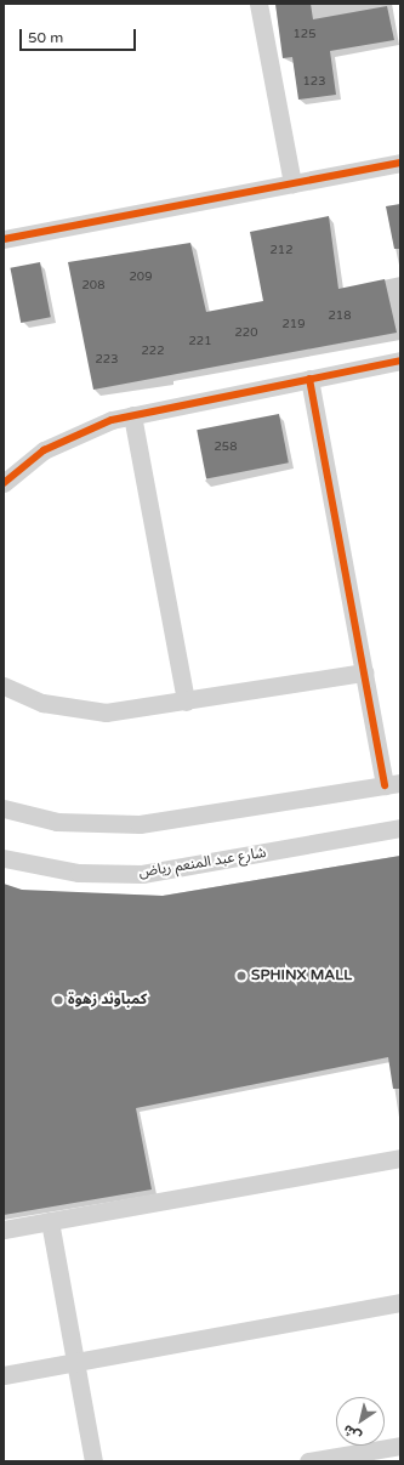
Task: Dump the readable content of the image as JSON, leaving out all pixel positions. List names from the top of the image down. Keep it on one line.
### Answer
{"streets":{"street":["شارع عبد المنعم رياض"]},"places":["SPHINX MALL","كمباوند زهوة"],"house_numbers":["125","123","212","209","208","218","219","220","221","222","223","258"],"scale_bar":"50 m","north":"bottom left"}
